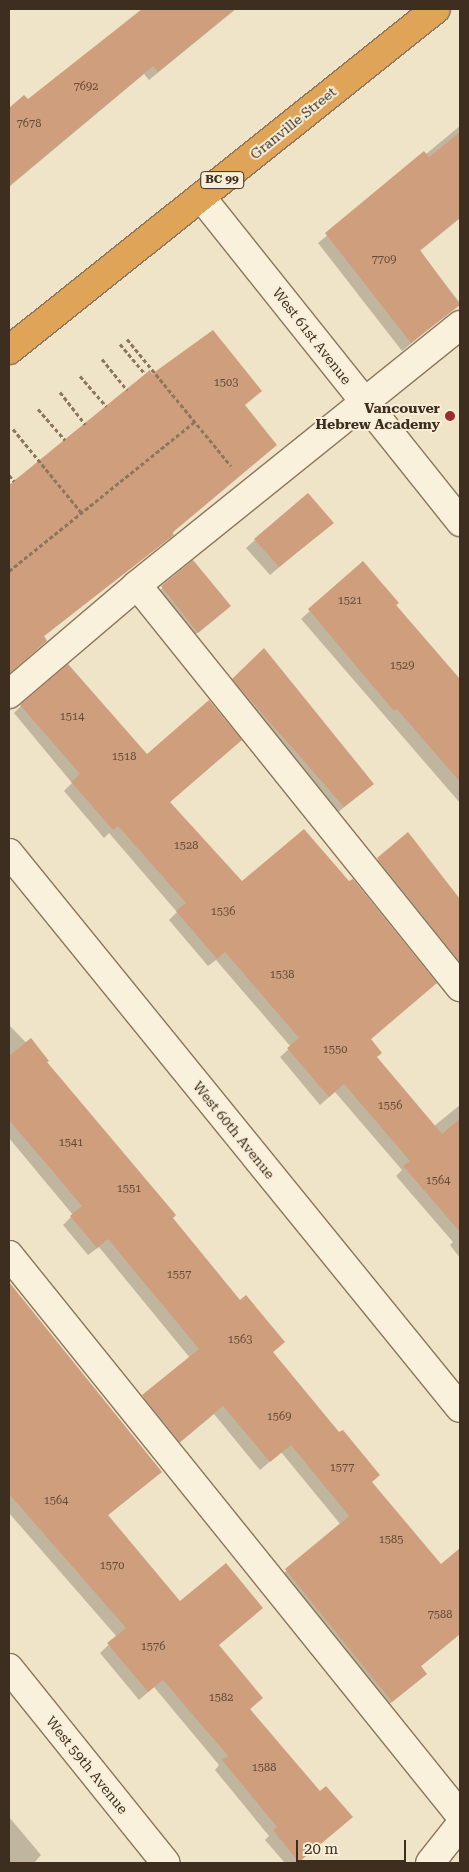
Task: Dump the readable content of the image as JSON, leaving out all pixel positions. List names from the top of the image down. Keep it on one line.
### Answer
{"streets":{"highway":["Granville Street","BC 99"],"street":["West 61st Avenue","West 60th Avenue","West 59th Avenue"]},"crossings":[["Granville Street","West 61st Avenue"]],"places":["Vancouver Hebrew Academy"],"house_numbers":["7692","7678","7709","1503","1521","1529","1514","1518","1528","1536","1538","1550","1556","1541","1564","1551","1557","1563","1569","1577","1564","1585","1570","7588","1576","1582","1588"],"scale_bar":"20 m"}
